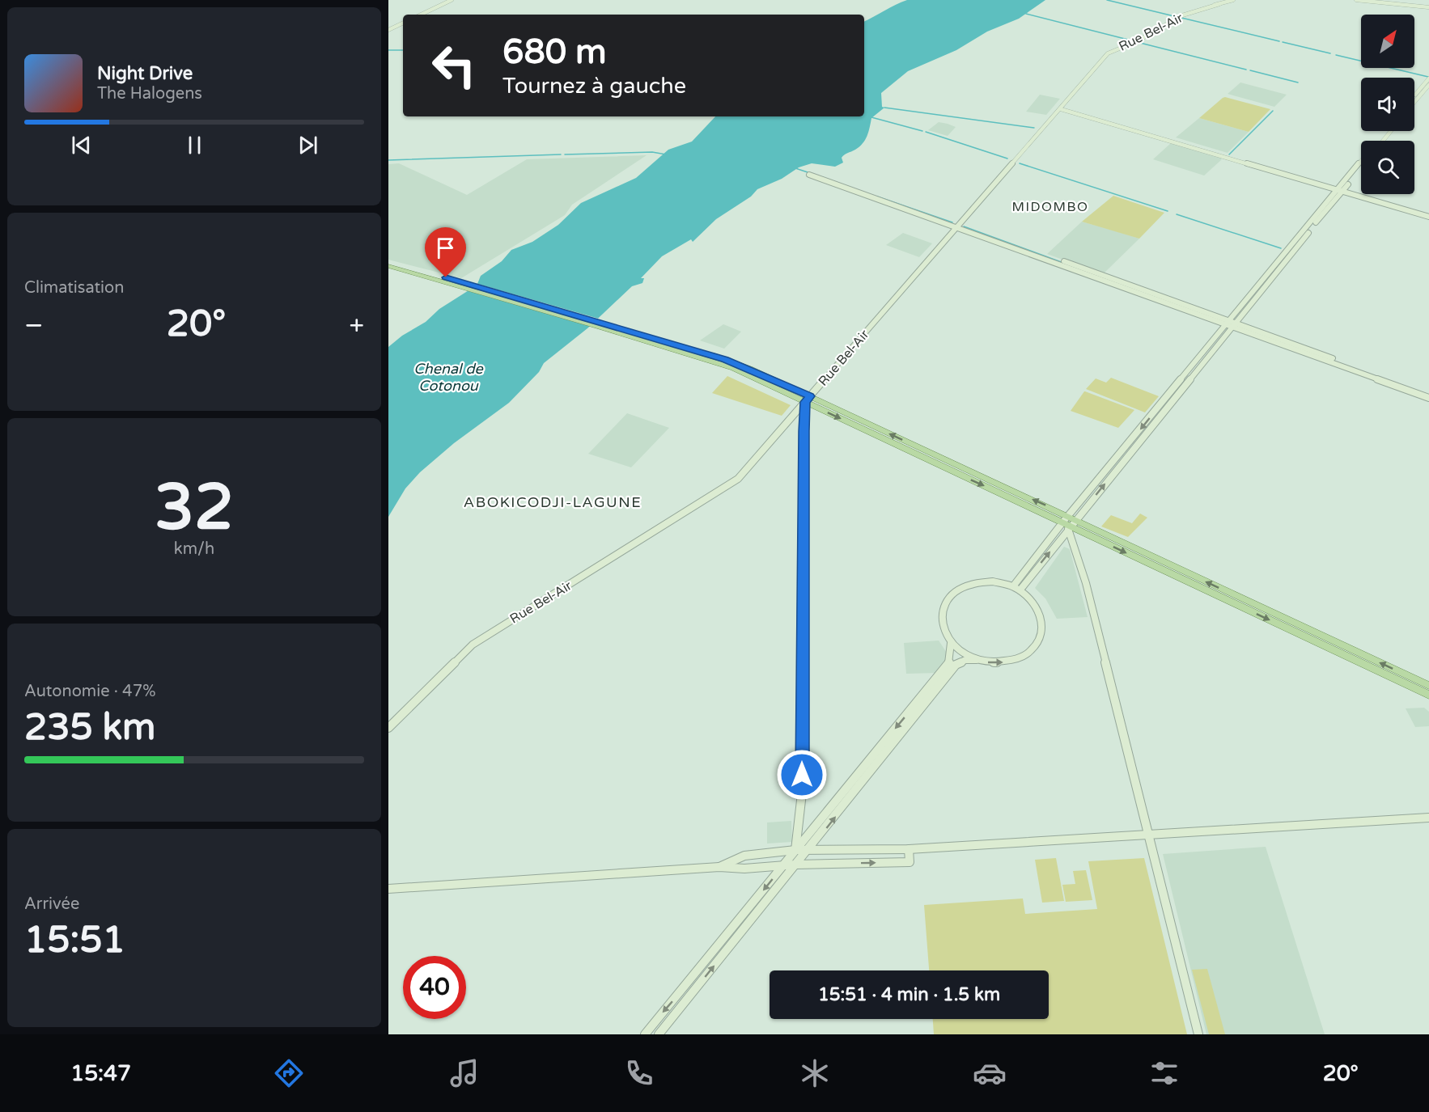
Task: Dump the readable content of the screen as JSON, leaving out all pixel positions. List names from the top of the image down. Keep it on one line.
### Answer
{"streets":{"main road":["Rue Bel-Air"]},"districts":["MIDOMBO","ABOKICODJI-LAGUNE"],"water":["Chenal de Cotonou"],"north":"top right","page":{"turn":["680 m","Tournez à gauche"],"song":["Night Drive","The Halogens"],"tile":["Climatisation",["32","km/h"],["Autonomie · 47%","235 km"],["Arrivée","15:51"]],"heat":["−","20°","+"],"limit":"40","trip":"15:51 · 4 min · 1.5 km","tabs":["15:47","20°"]}}
